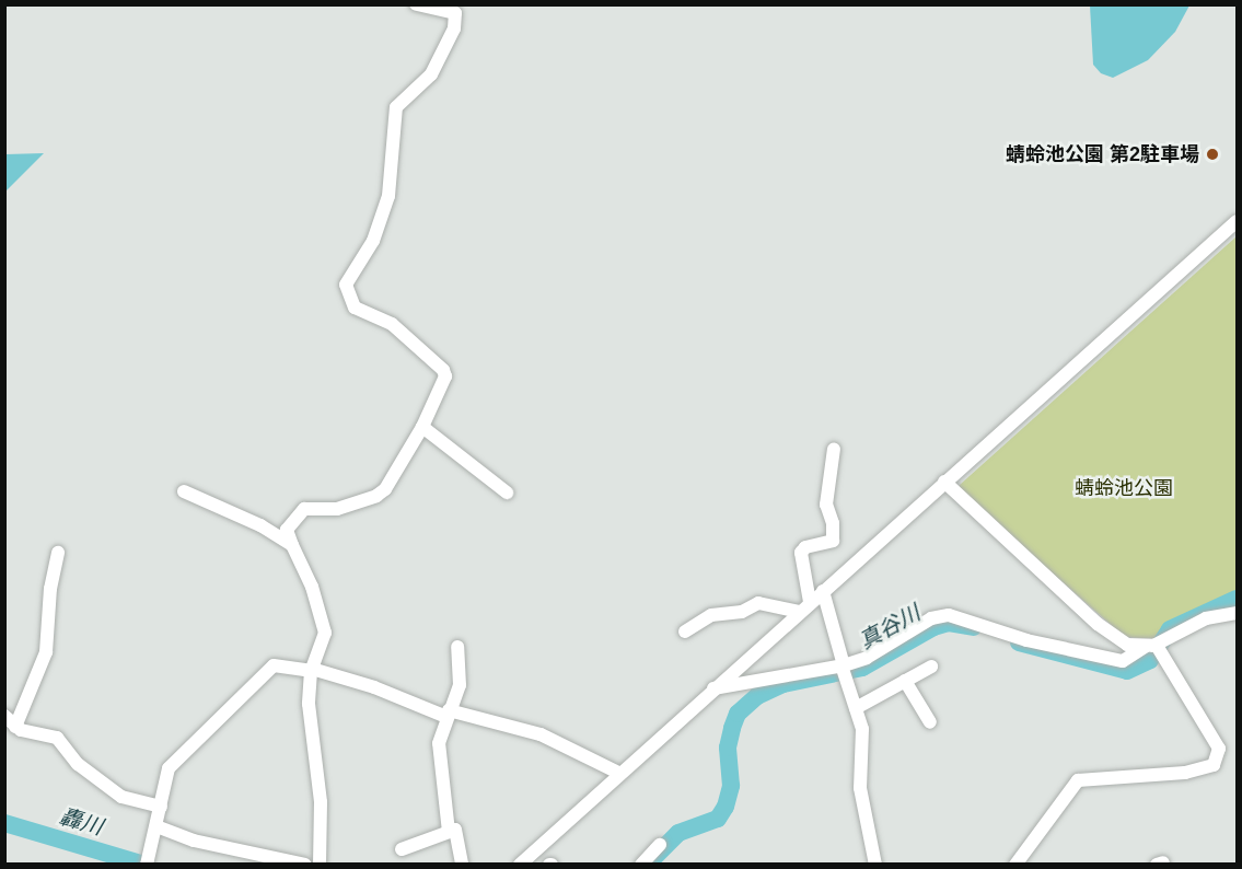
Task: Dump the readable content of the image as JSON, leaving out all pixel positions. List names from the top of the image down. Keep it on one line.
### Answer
{"water":["真谷川","轟川"],"parks":["蜻蛉池公園"],"places":["蜻蛉池公園 第2駐車場"]}
